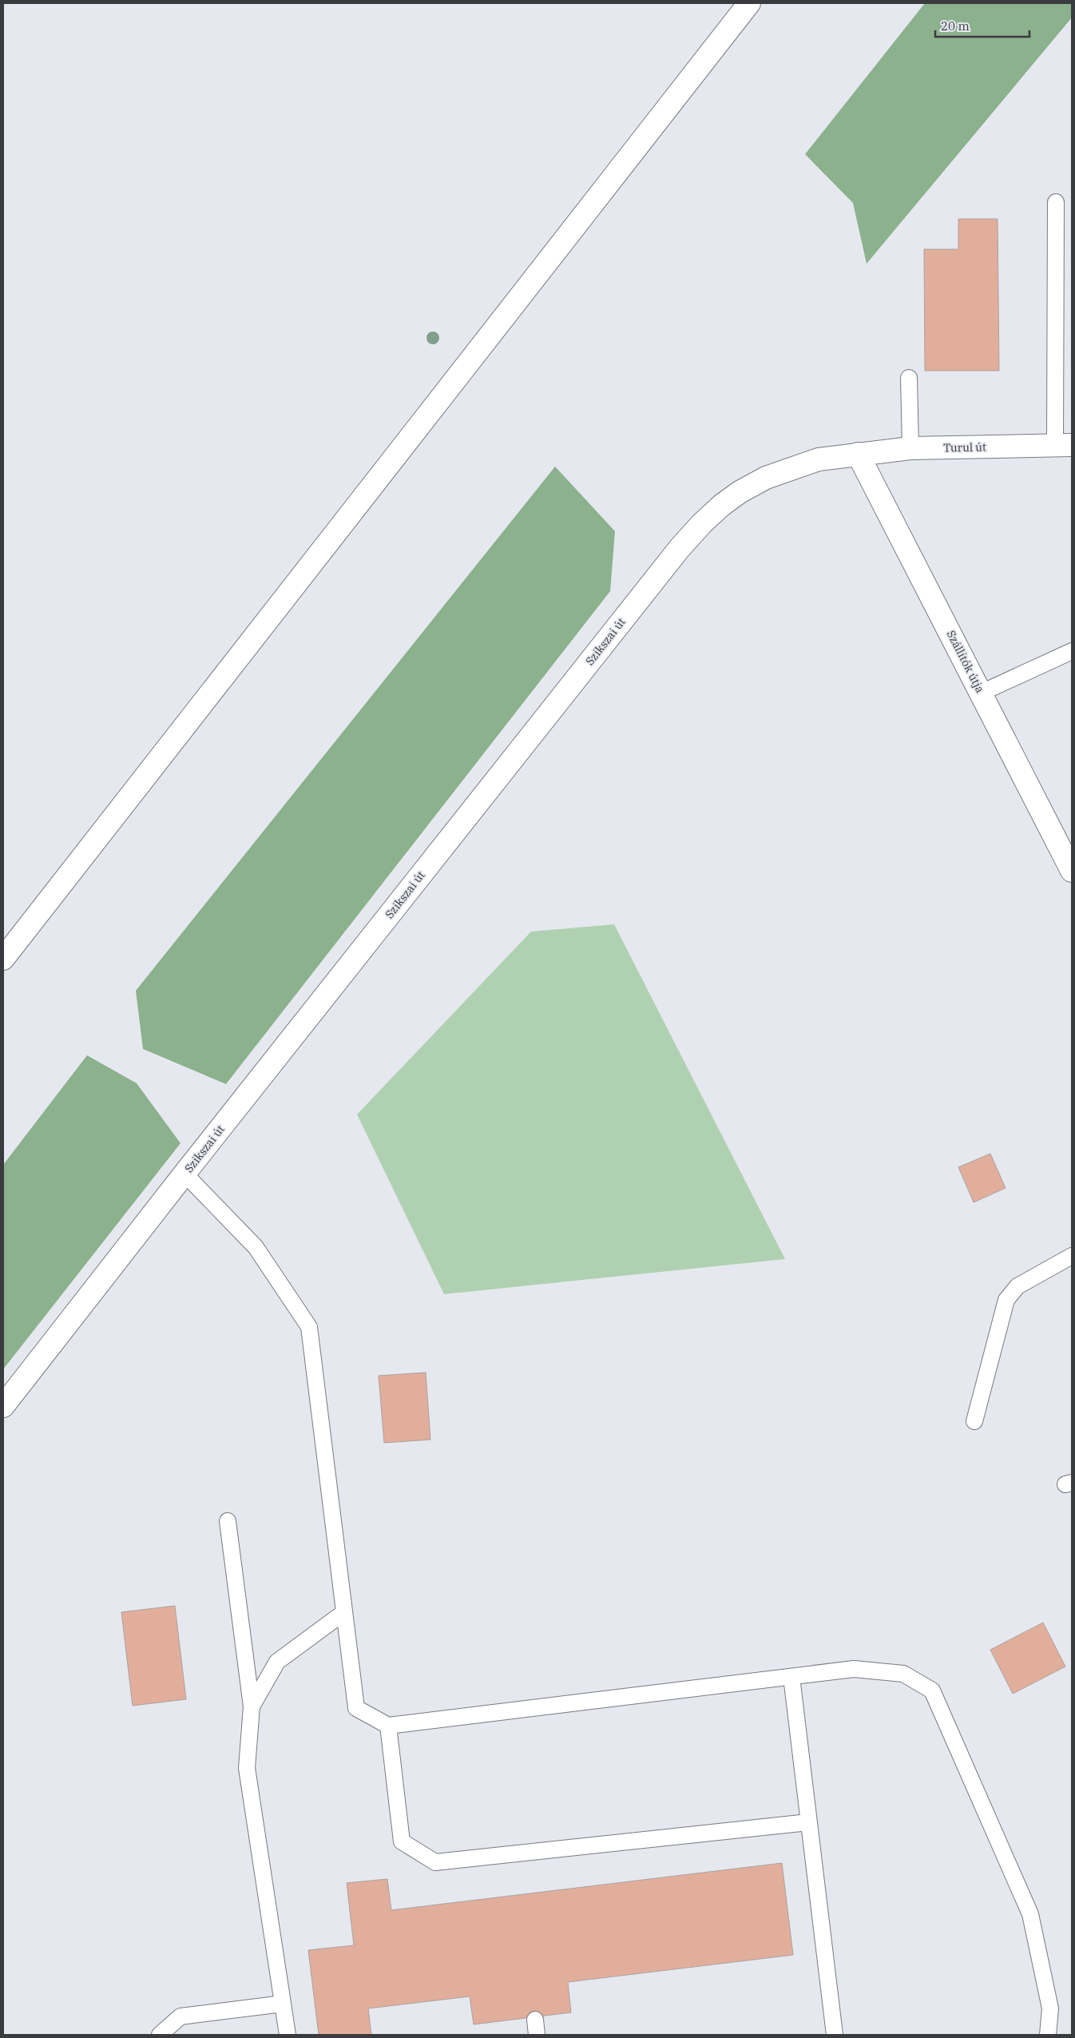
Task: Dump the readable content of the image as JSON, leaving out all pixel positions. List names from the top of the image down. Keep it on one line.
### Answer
{"streets":{"street":["Turul út","Szikszai út","Szállítók útja"]},"crossings":[["Turul út","Szikszai út"],["Turul út","Szállítók útja"],["Szikszai út","Szállítók útja"]],"scale_bar":"20 m"}
